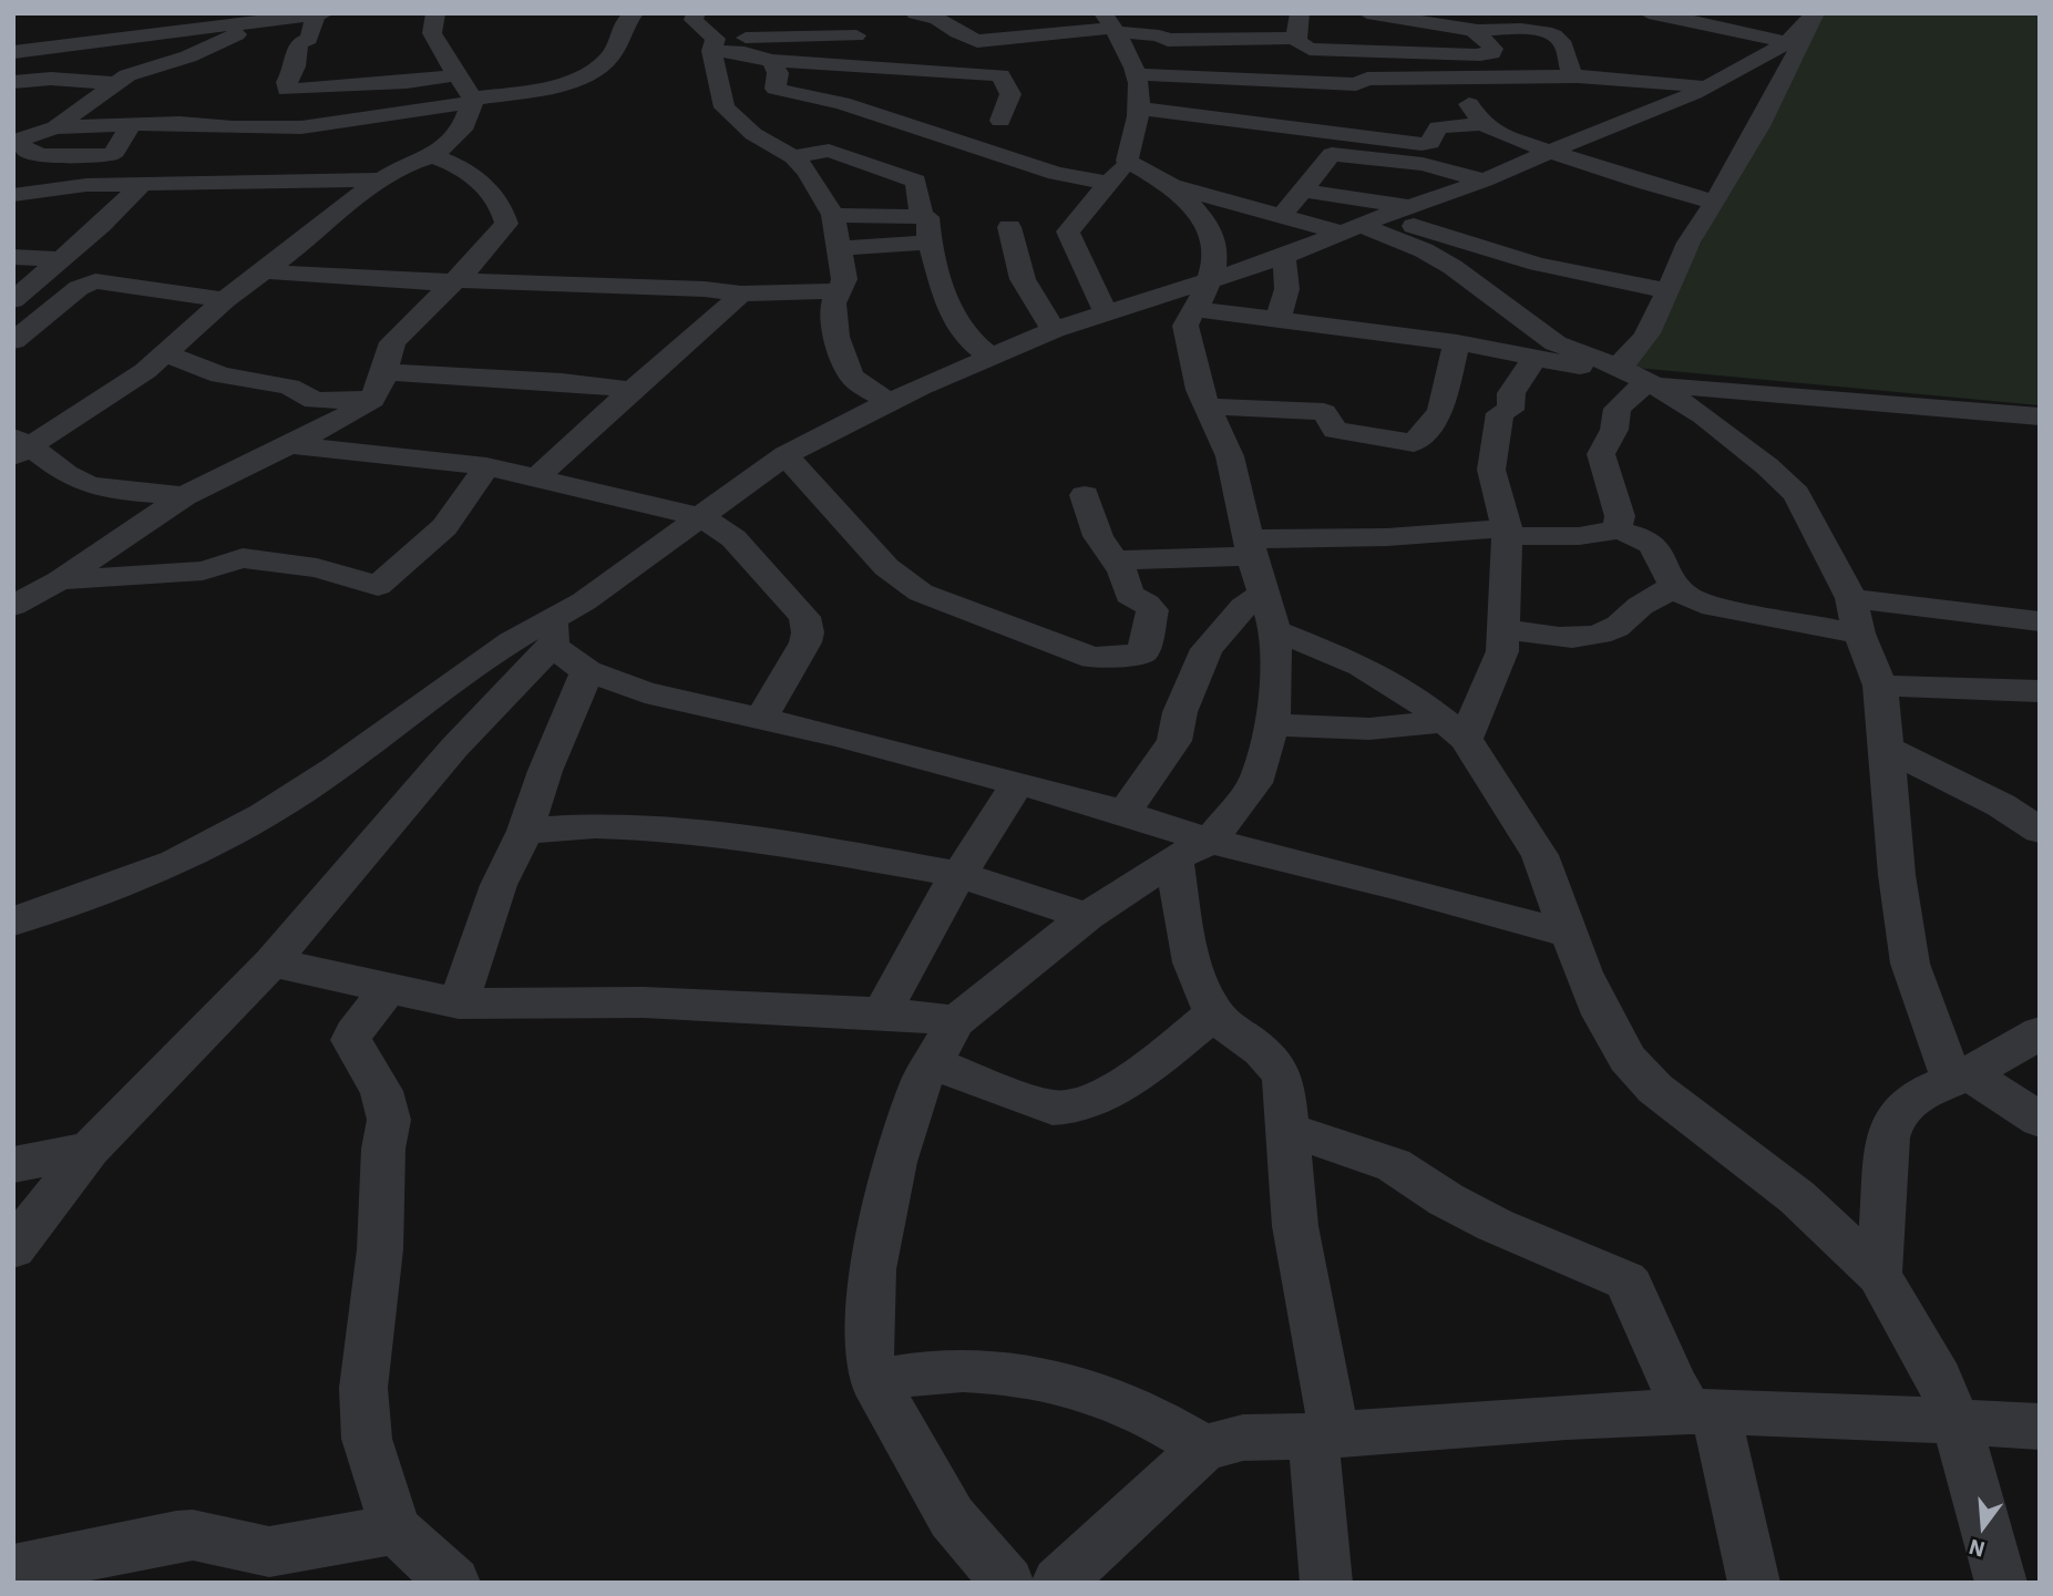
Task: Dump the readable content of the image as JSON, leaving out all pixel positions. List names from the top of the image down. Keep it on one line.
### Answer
{"north":"bottom"}
